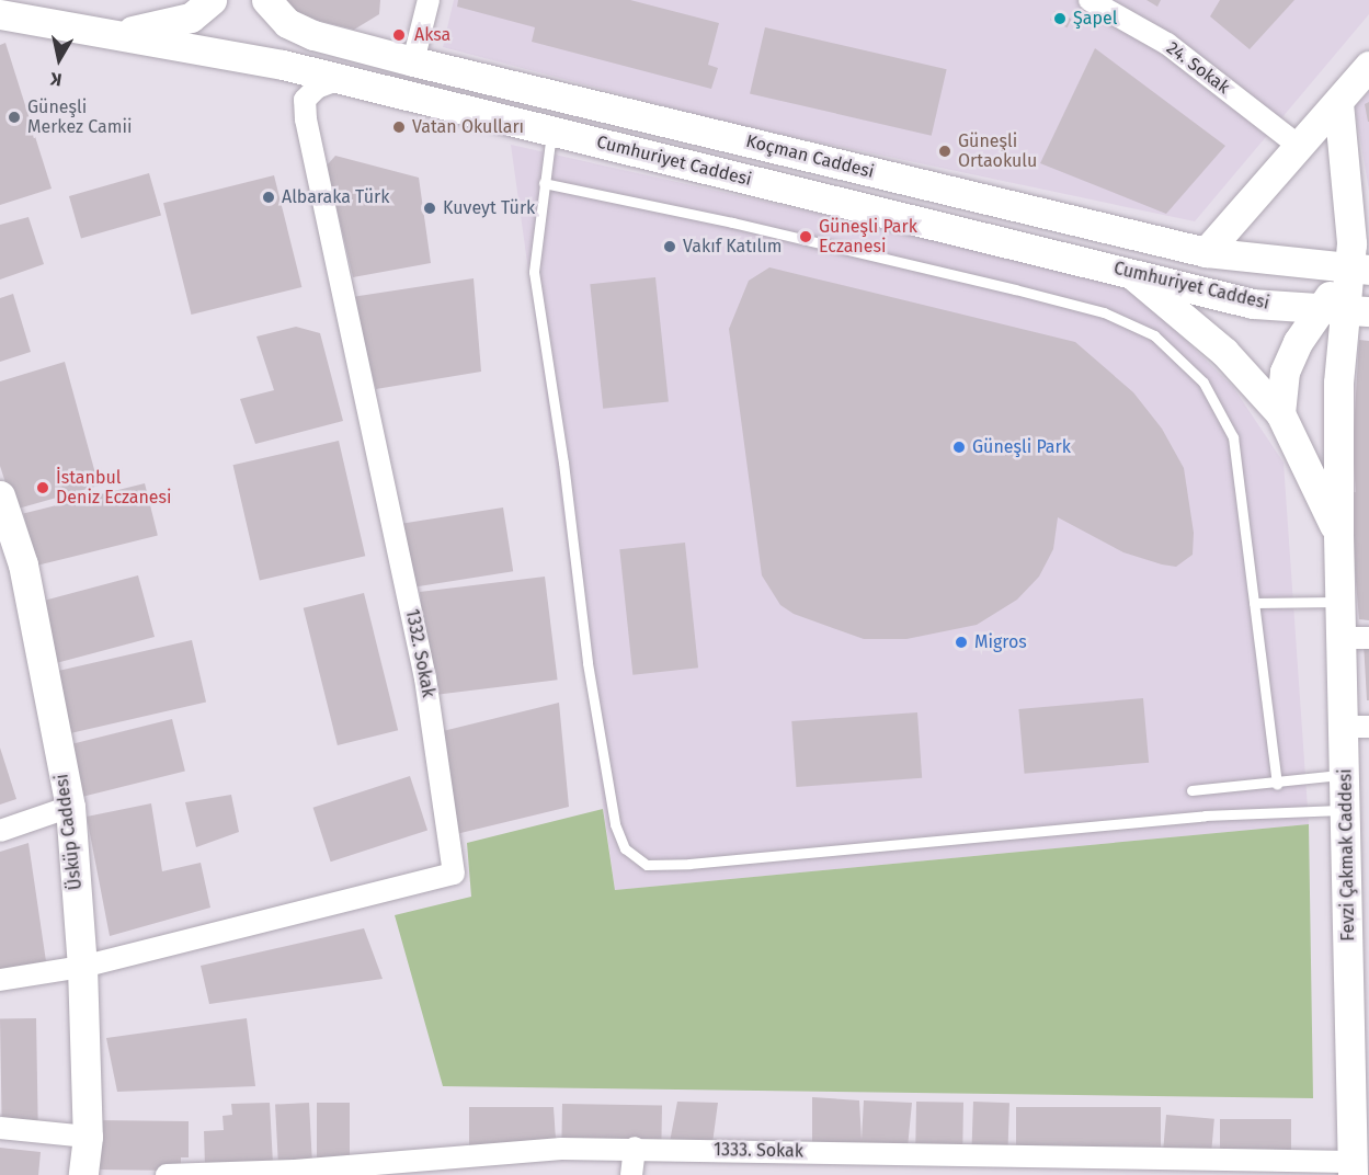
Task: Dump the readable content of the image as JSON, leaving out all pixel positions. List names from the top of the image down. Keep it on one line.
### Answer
{"streets":{"main road":["Koçman Caddesi","Cumhuriyet Caddesi","Üsküp Caddesi","Fevzi Çakmak Caddesi"],"street":["24. Sokak","1332. Sokak","1333. Sokak"]},"crossings":[["Koçman Caddesi","Fevzi Çakmak Caddesi"],["Cumhuriyet Caddesi","1332. Sokak"],["Cumhuriyet Caddesi","Fevzi Çakmak Caddesi"],["1332. Sokak","Üsküp Caddesi"],["Fevzi Çakmak Caddesi","1333. Sokak"]],"places":["Şapel","Aksa","Güneşli Merkez Camii","Vatan Okulları","Güneşli Ortaokulu","Albaraka Türk","Kuveyt Türk","Güneşli Park Eczanesi","Vakıf Katılım","Güneşli Park","İstanbul Deniz Eczanesi","Migros"],"north":"bottom"}
